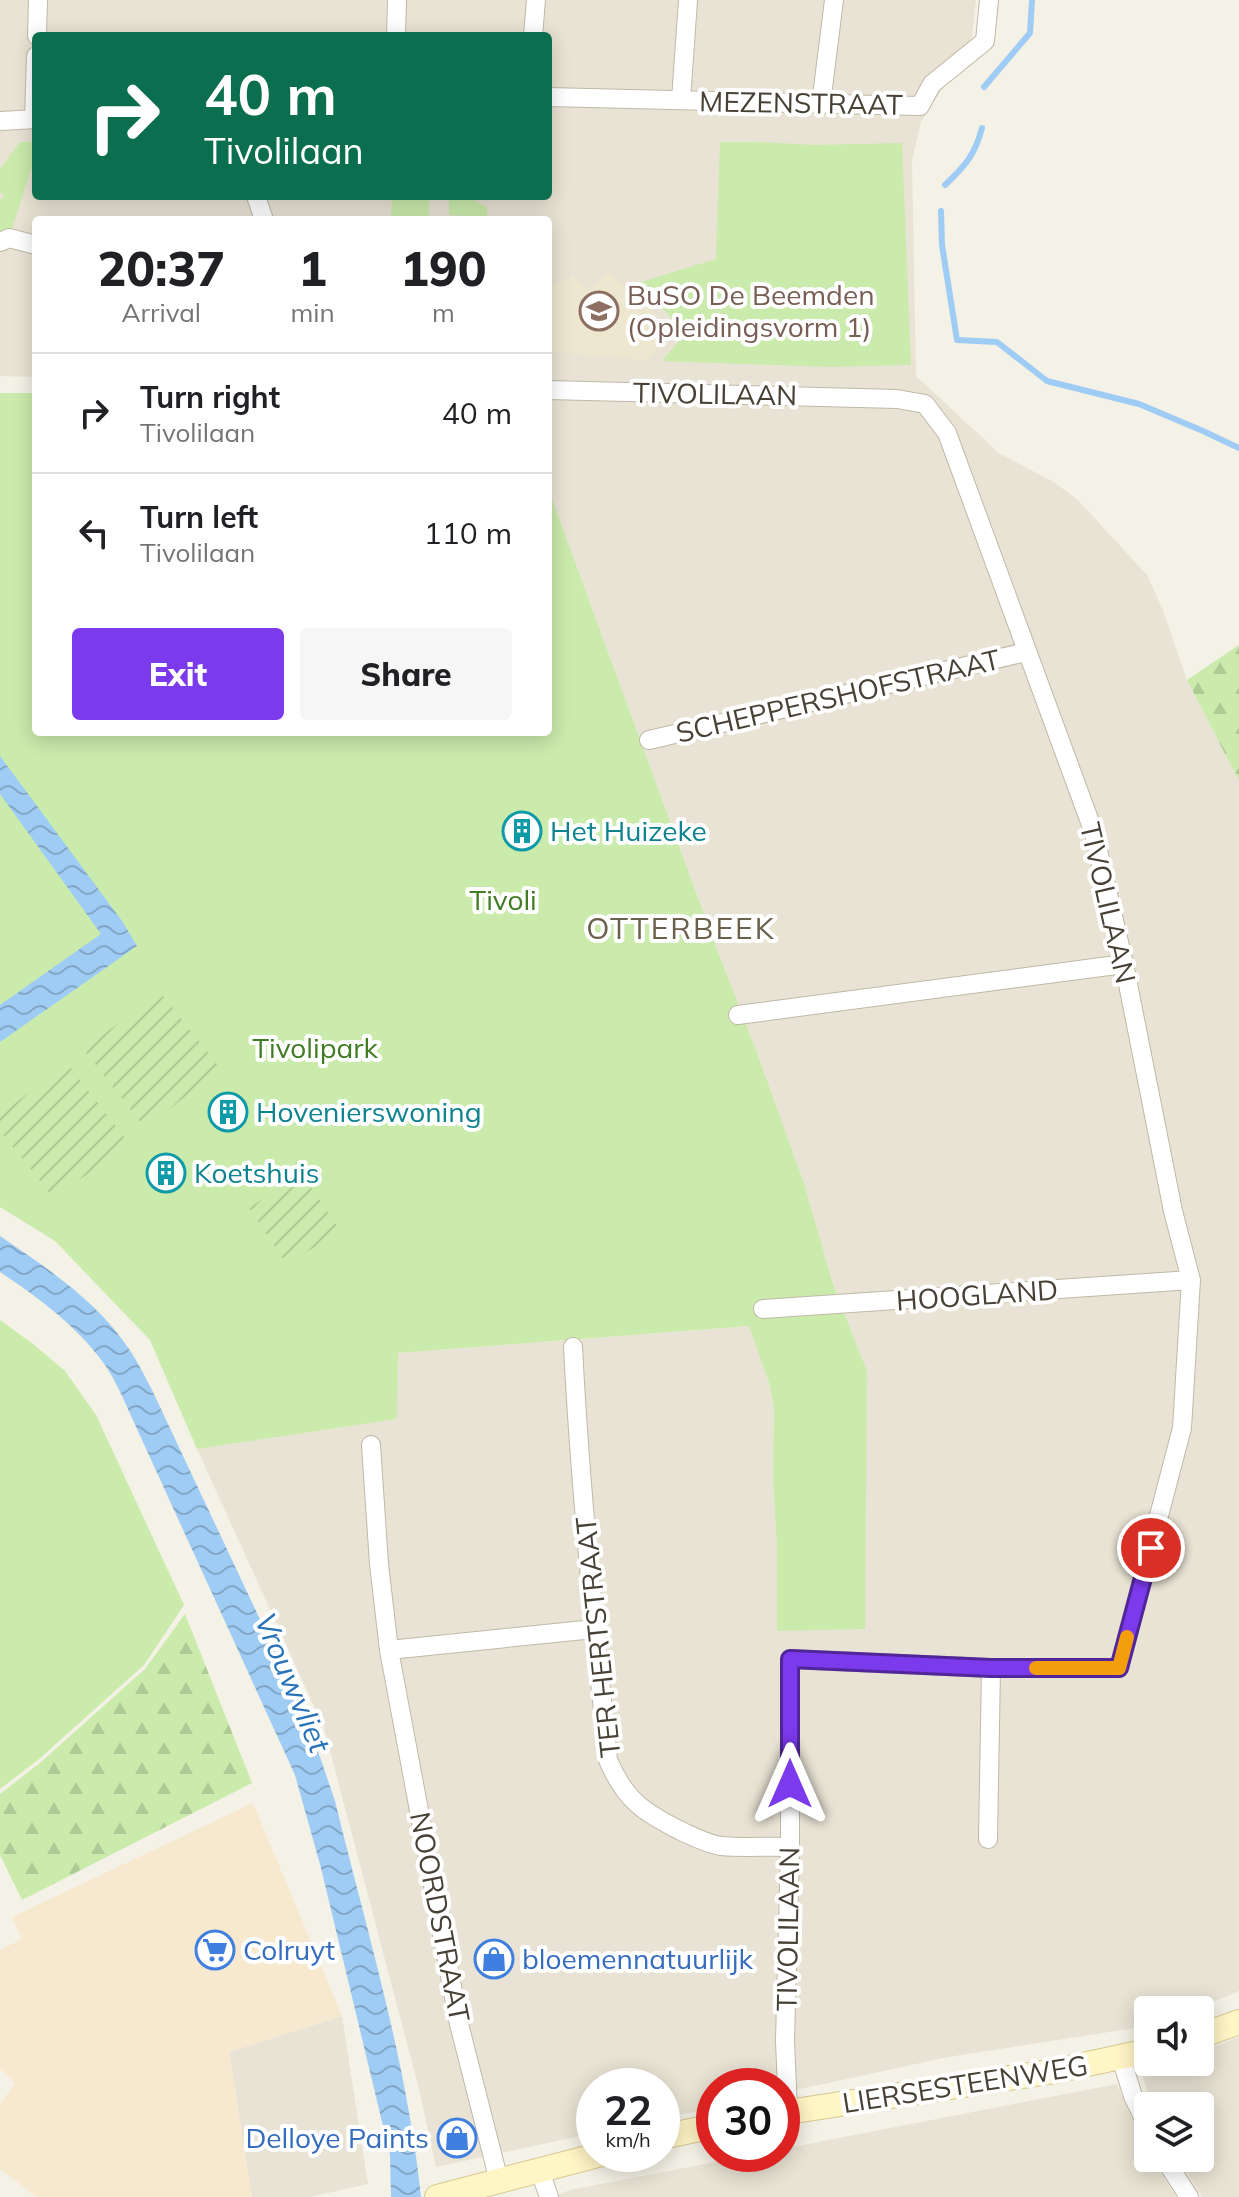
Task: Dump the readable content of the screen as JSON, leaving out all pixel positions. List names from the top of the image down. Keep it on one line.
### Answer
{"streets":{"main road":["LIERSESTEENWEG"],"street":["MEZENSTRAAT","TIVOLILAAN","SCHEPPERSHOFSTRAAT","HOOGLAND","TER HERTSTRAAT","NOORDSTRAAT"]},"crossings":[["TIVOLILAAN","SCHEPPERSHOFSTRAAT"],["TIVOLILAAN","HOOGLAND"],["TIVOLILAAN","TER HERTSTRAAT"]],"districts":["OTTERBEEK"],"water":["Vrouwvliet"],"parks":["Tivoli","Tivolipark"],"places":{"school or university":["BuSO De Beemden (Opleidingsvorm 1)"],"building":["Het Huizeke","Hovenierswoning","Koetshuis"],"supermarket":["Colruyt"],"shop":["bloemennatuurlijk","Delloye Paints"]},"page":{"turn":["40 m","Tivolilaan"],"eta":["20:37","Arrival","1","min","190","m"],"list":[{"name":"Turn right","note":"Tivolilaan","value":"40 m"},{"name":"Turn left","note":"Tivolilaan","value":"110 m"}],"buttons":["Exit","Share"],"speed":"22 km/h","limit":"30"}}
